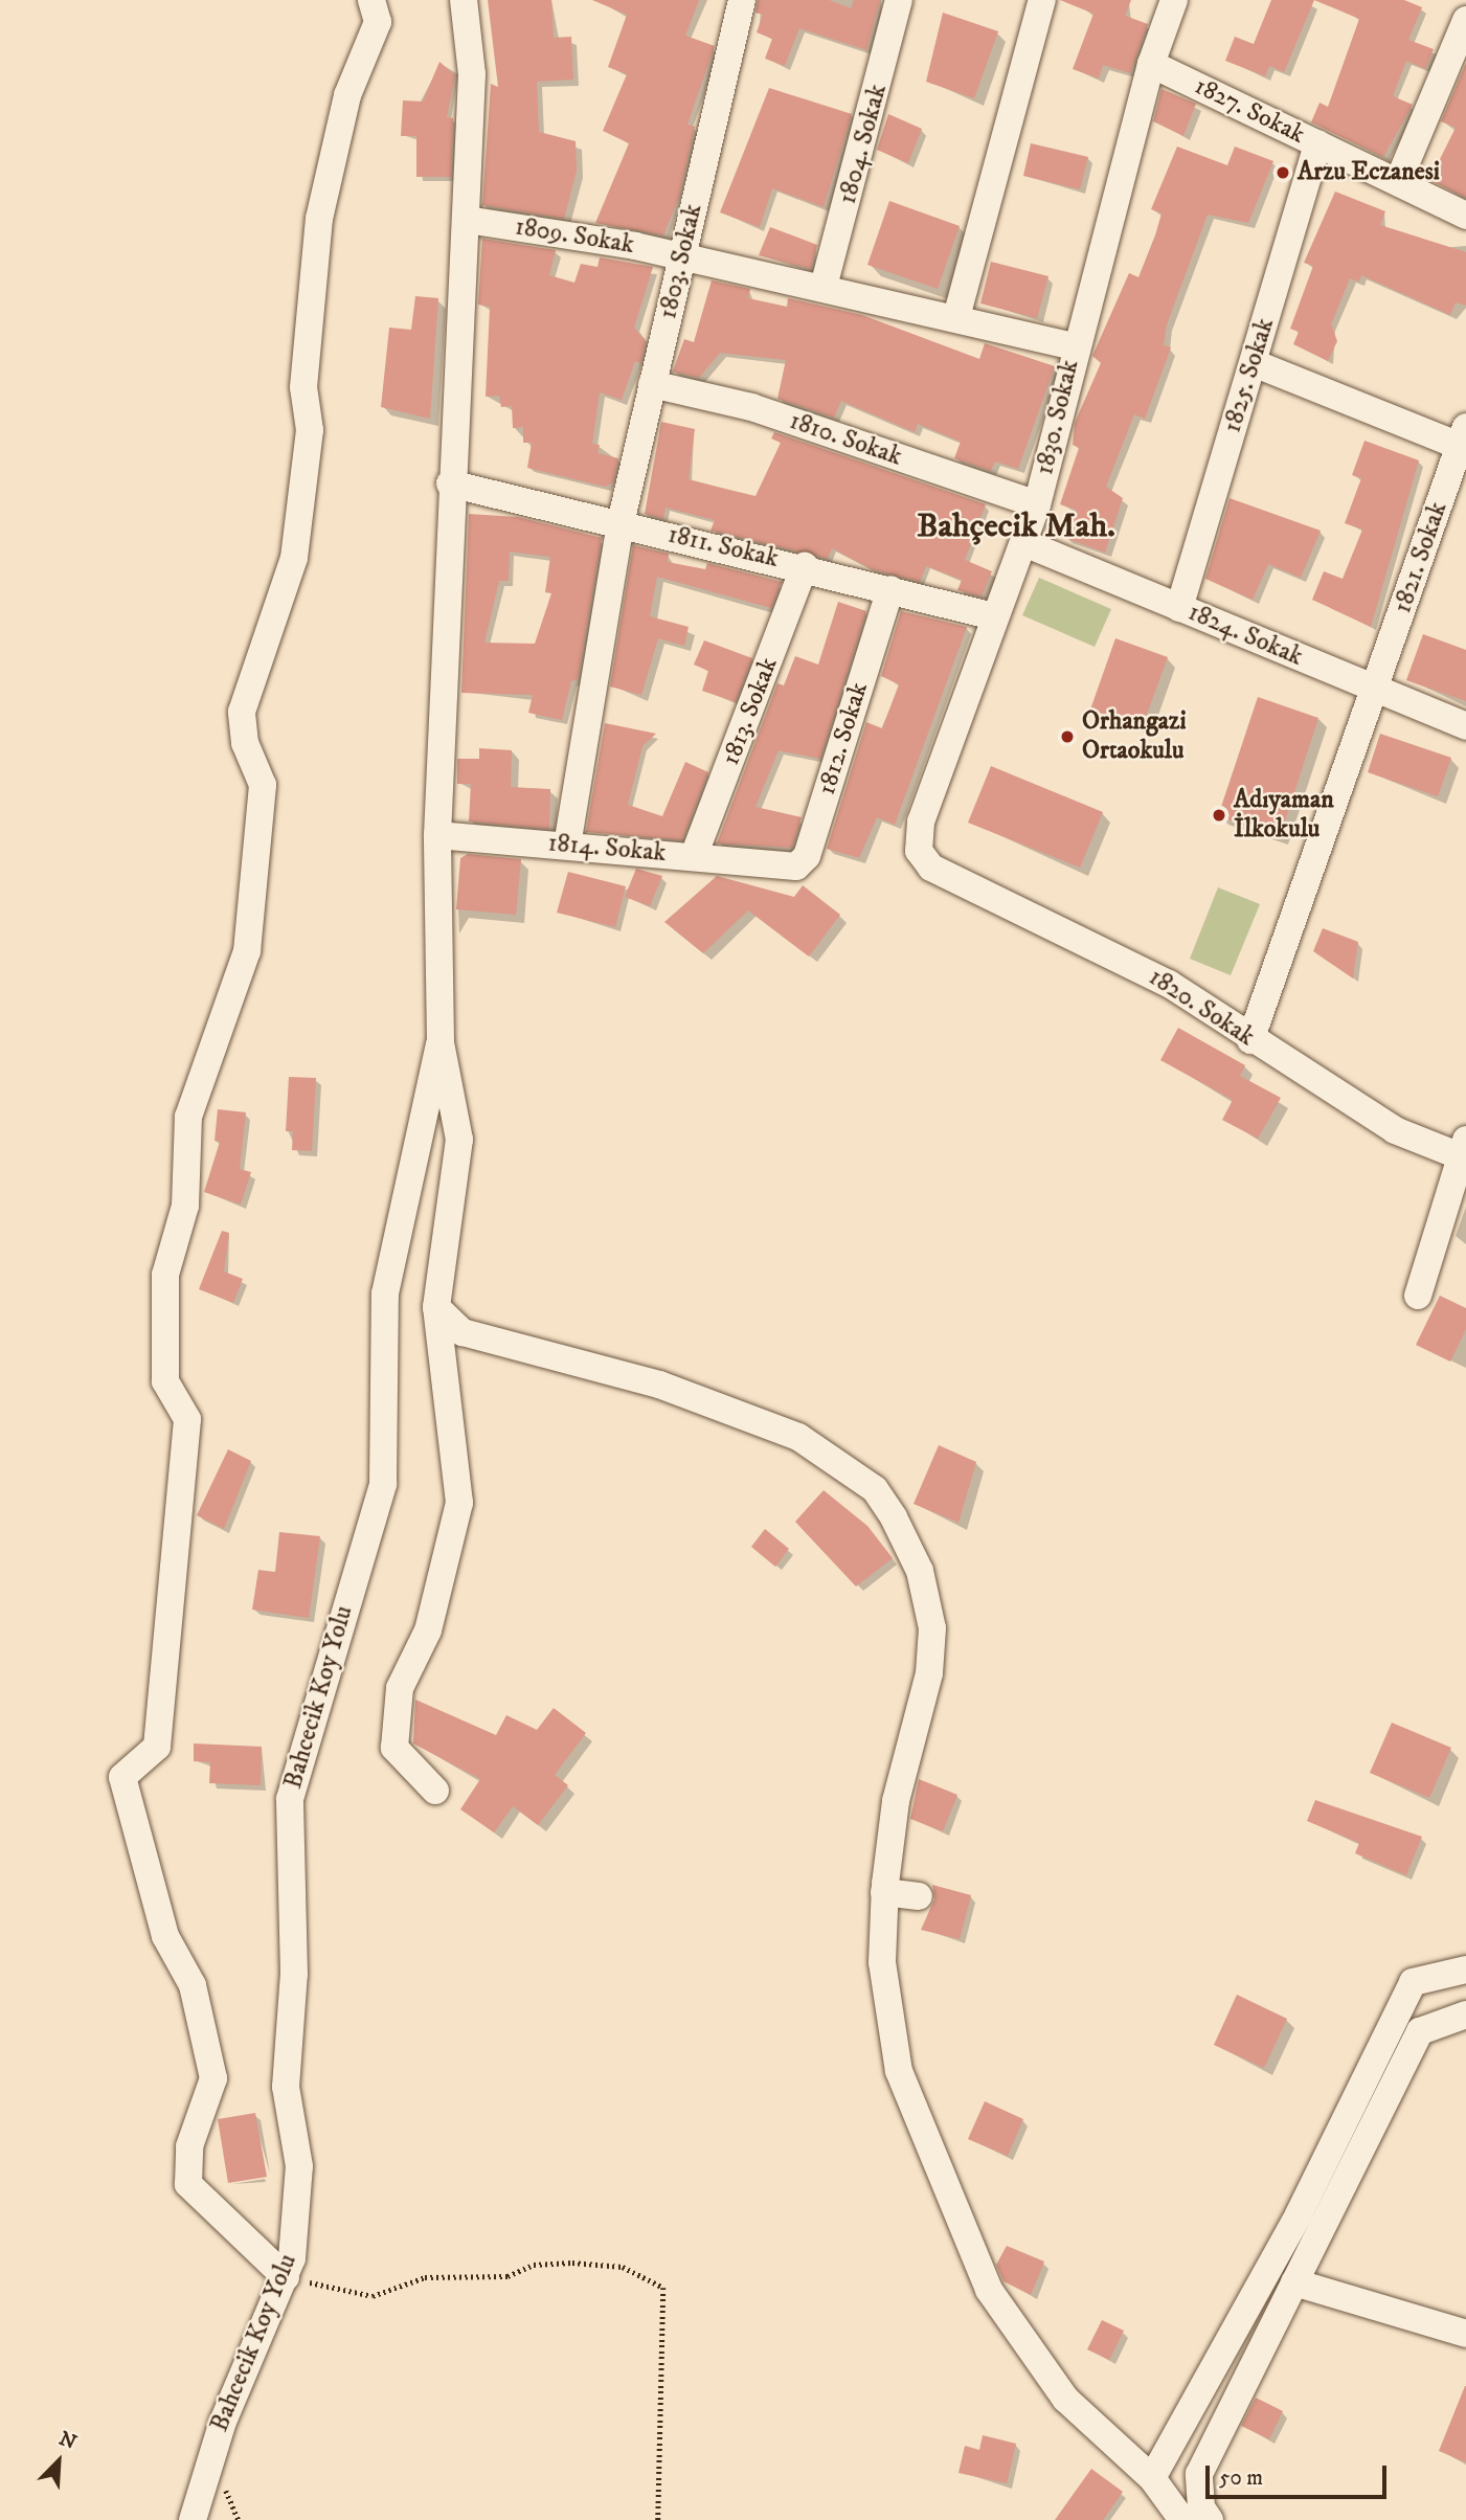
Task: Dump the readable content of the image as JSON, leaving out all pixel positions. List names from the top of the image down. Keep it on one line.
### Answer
{"streets":{"street":["1827. Sokak","1804. Sokak","1809. Sokak","1803. Sokak","1825. Sokak","1830. Sokak","1810. Sokak","1811. Sokak","1821. Sokak","1824. Sokak","1813. Sokak","1812. Sokak","1814. Sokak","1820. Sokak","Bahcecik Koy Yolu"]},"crossings":[["1827. Sokak","1825. Sokak"],["1827. Sokak","1830. Sokak"],["1804. Sokak","1809. Sokak"],["1809. Sokak","1803. Sokak"],["1809. Sokak","1830. Sokak"],["1803. Sokak","1810. Sokak"],["1803. Sokak","1811. Sokak"],["1803. Sokak","1814. Sokak"],["1825. Sokak","1824. Sokak"],["1830. Sokak","1810. Sokak"],["1830. Sokak","1811. Sokak"],["1830. Sokak","1824. Sokak"],["1830. Sokak","1820. Sokak"],["1811. Sokak","1813. Sokak"],["1811. Sokak","1812. Sokak"],["1821. Sokak","1824. Sokak"],["1821. Sokak","1820. Sokak"],["1813. Sokak","1814. Sokak"],["1812. Sokak","1814. Sokak"]],"districts":["Bahçecik Mah."],"places":["Arzu Eczanesi","Orhangazi Ortaokulu","Adıyaman İlkokulu"],"scale_bar":"50 m","north":"top right"}
